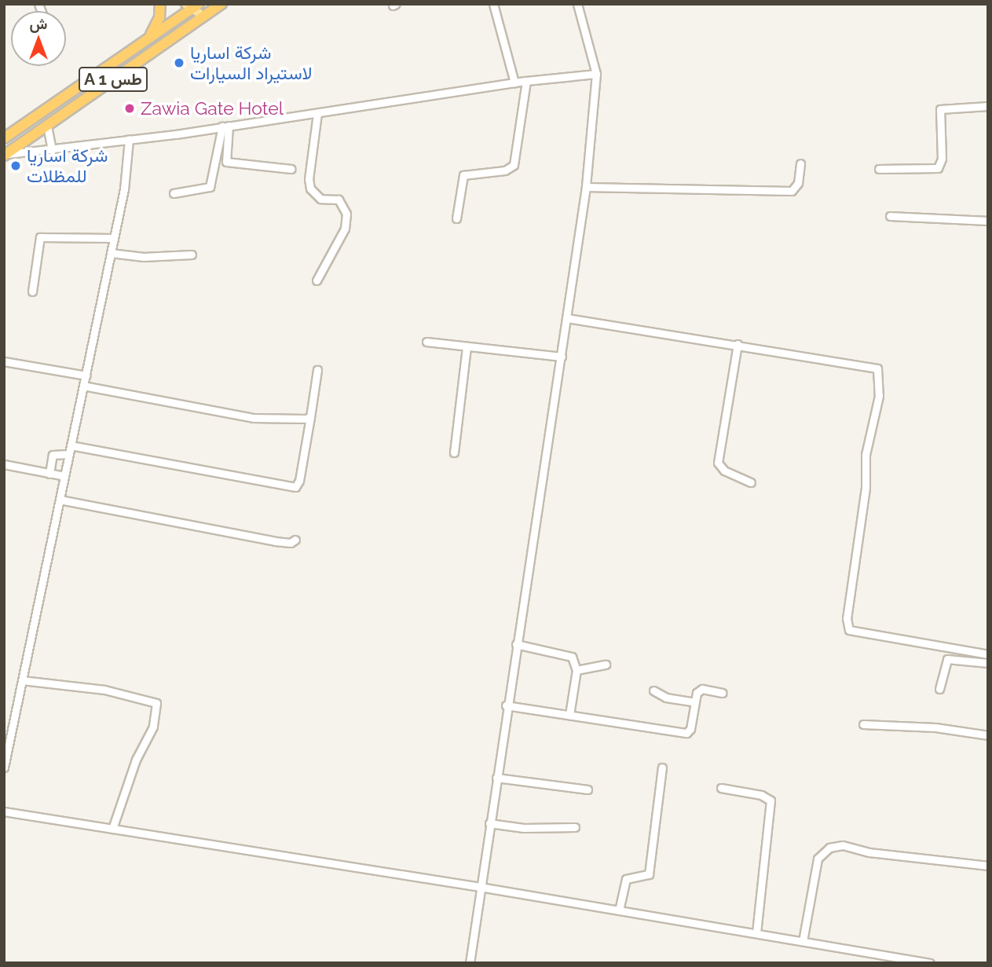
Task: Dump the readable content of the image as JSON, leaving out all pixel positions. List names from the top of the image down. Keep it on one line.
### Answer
{"streets":{"highway":["A 1 طس"]},"places":["شركة اساريا لاستيراد السيارات","Zawia Gate Hotel","شركة اساريا للمظلات"],"north":"top"}
